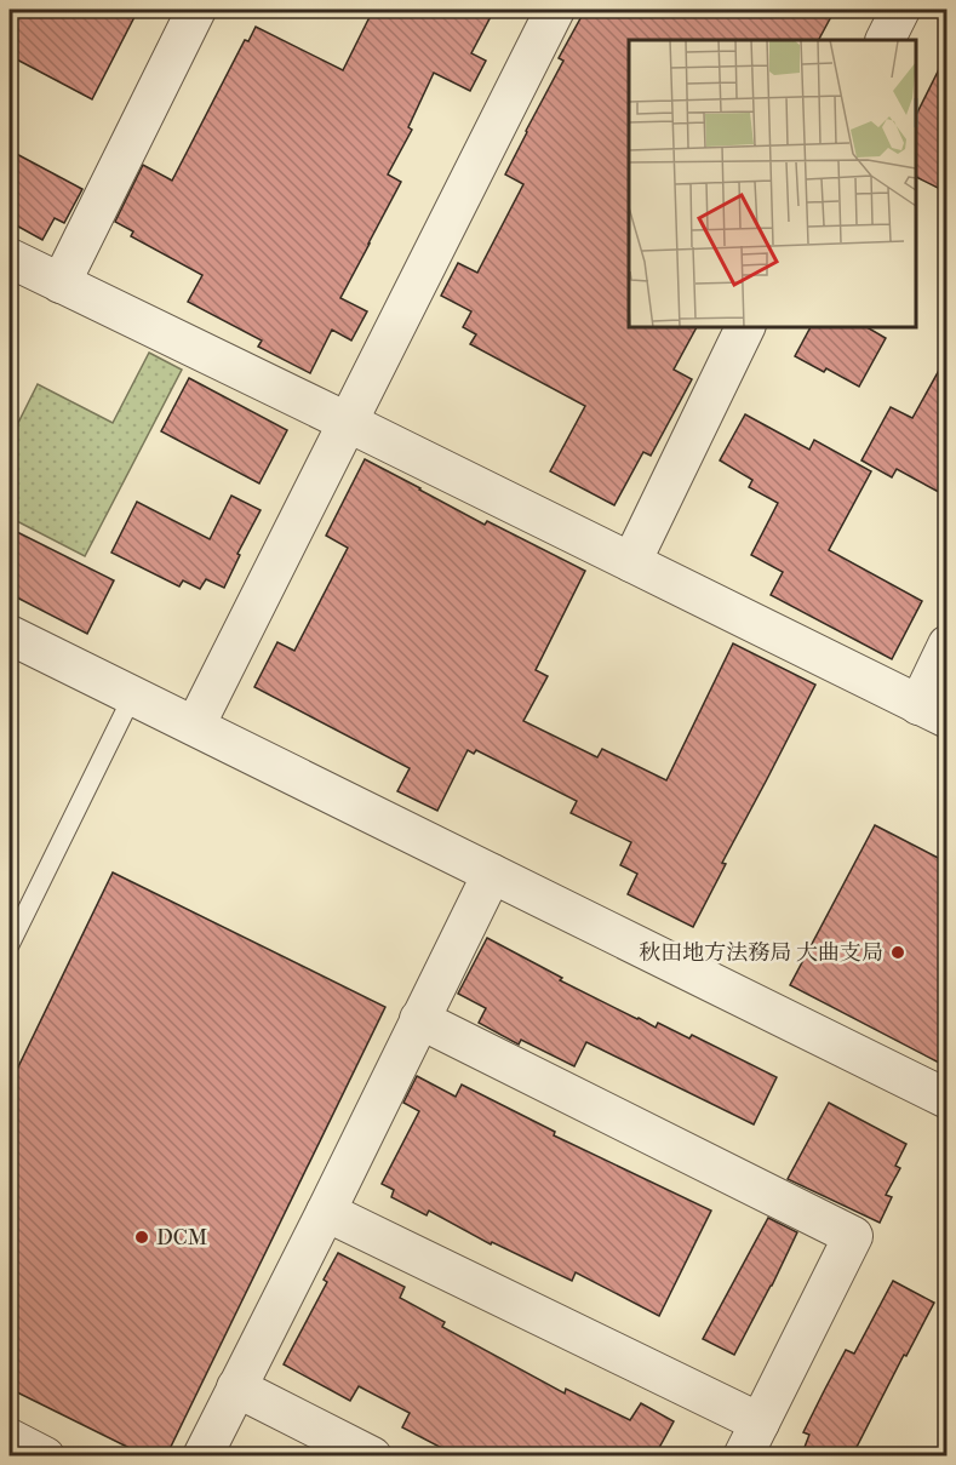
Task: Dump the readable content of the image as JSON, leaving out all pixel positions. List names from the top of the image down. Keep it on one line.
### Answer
{"places":["秋田地方法務局 大曲支局","DCM"]}
